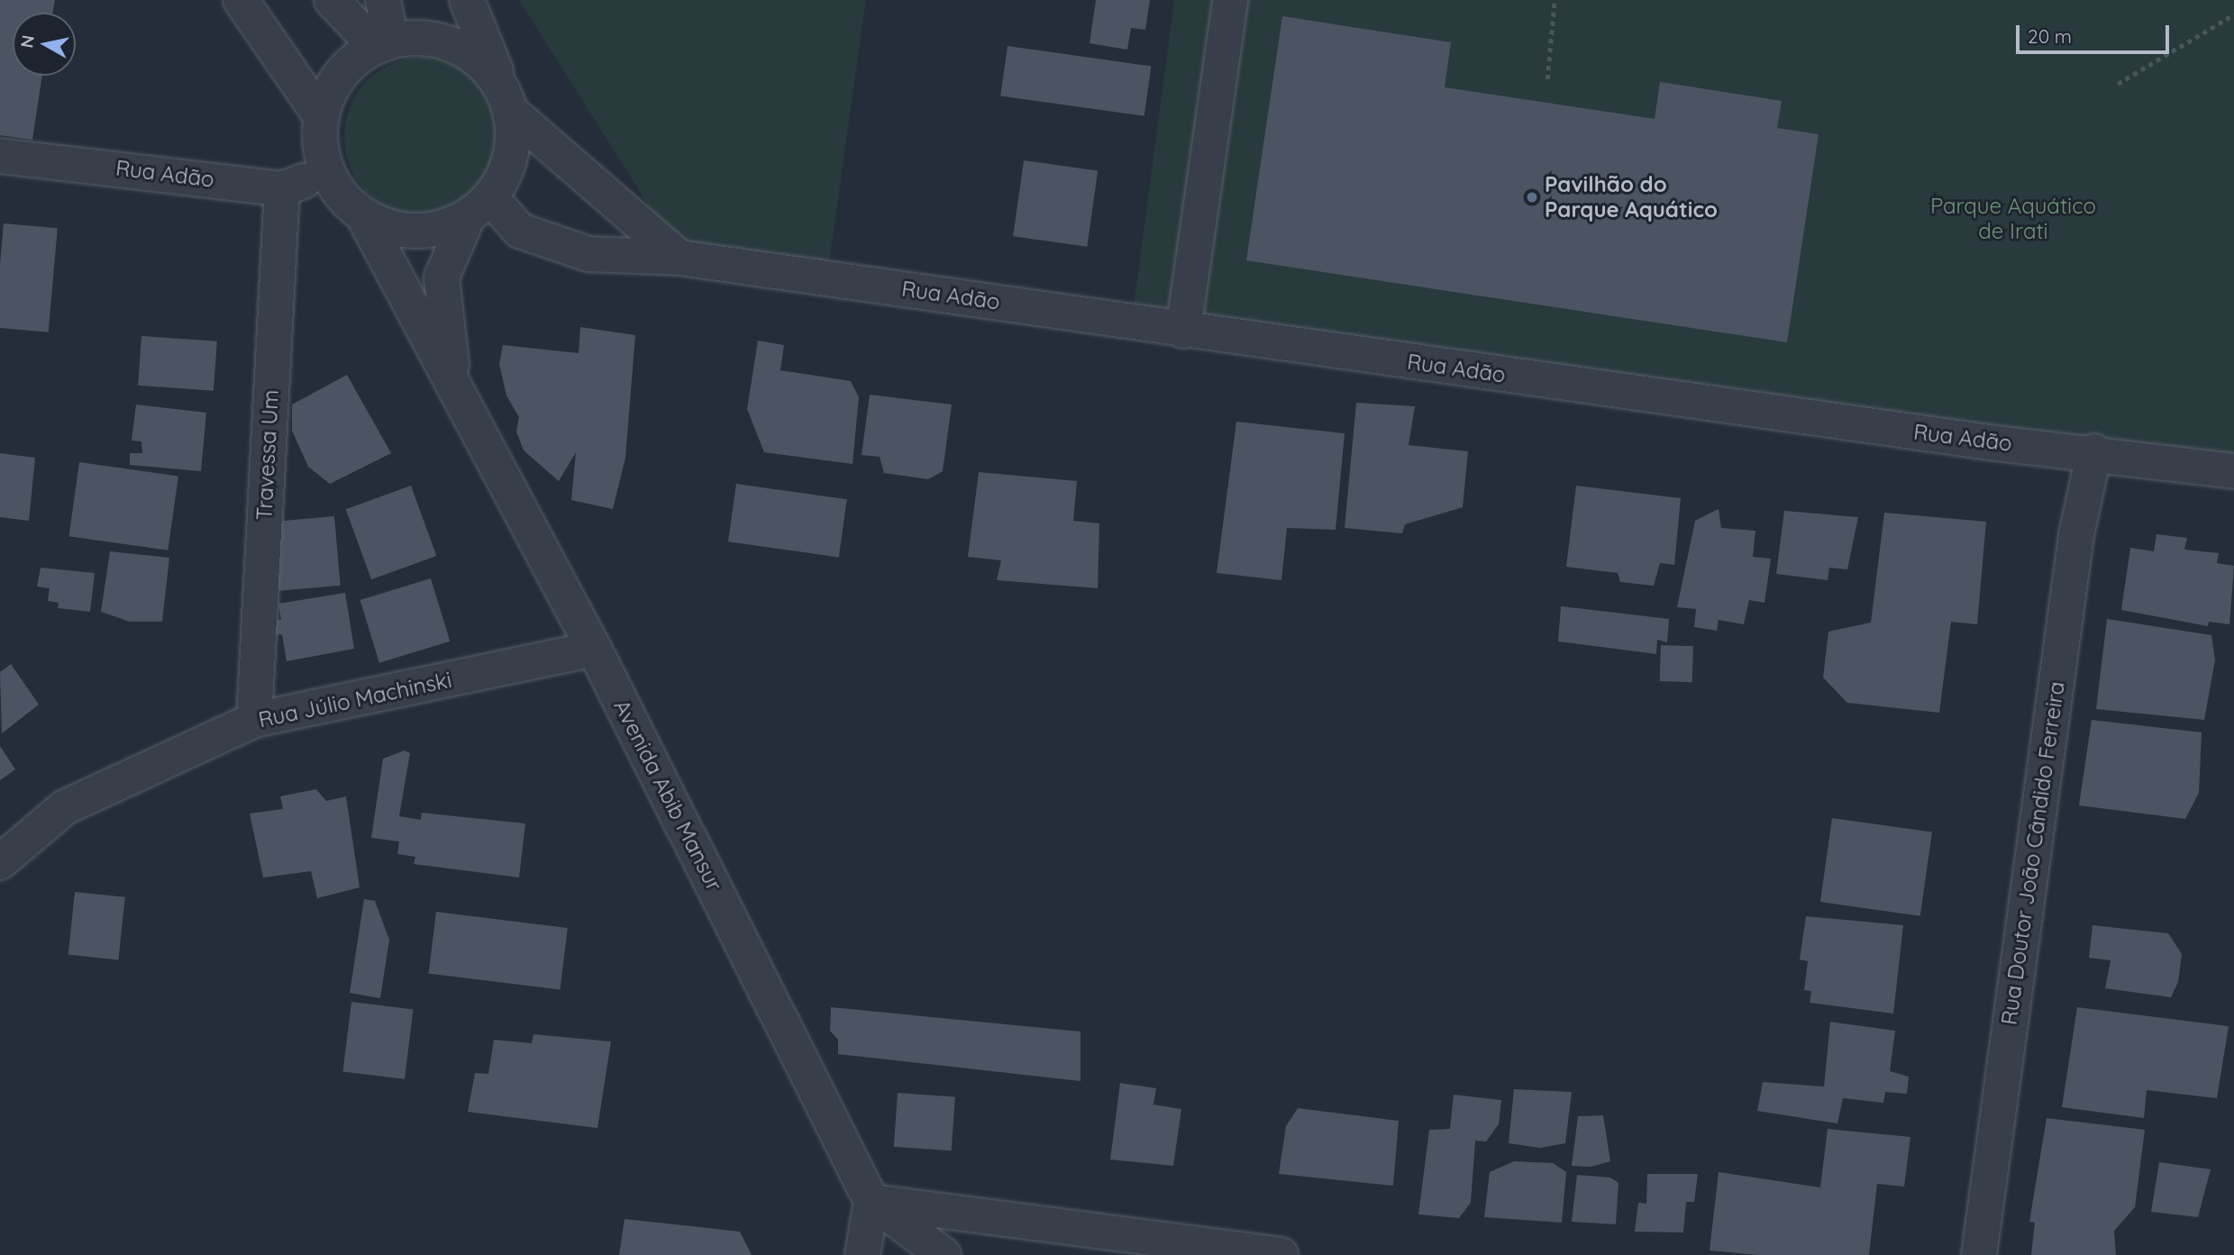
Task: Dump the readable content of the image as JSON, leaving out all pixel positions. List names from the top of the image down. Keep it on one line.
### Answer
{"streets":{"street":["Rua Adão","Travessa Um","Rua Júlio Machinski","Avenida Abib Mansur","Rua Doutor João Cândido Ferreira"]},"crossings":[["Rua Adão","Travessa Um"],["Rua Adão","Avenida Abib Mansur"],["Rua Adão","Rua Doutor João Cândido Ferreira"],["Travessa Um","Rua Júlio Machinski"],["Rua Júlio Machinski","Avenida Abib Mansur"]],"parks":["Parque Aquático de Irati"],"places":["Pavilhão do Parque Aquático"],"scale_bar":"20 m","north":"left"}
